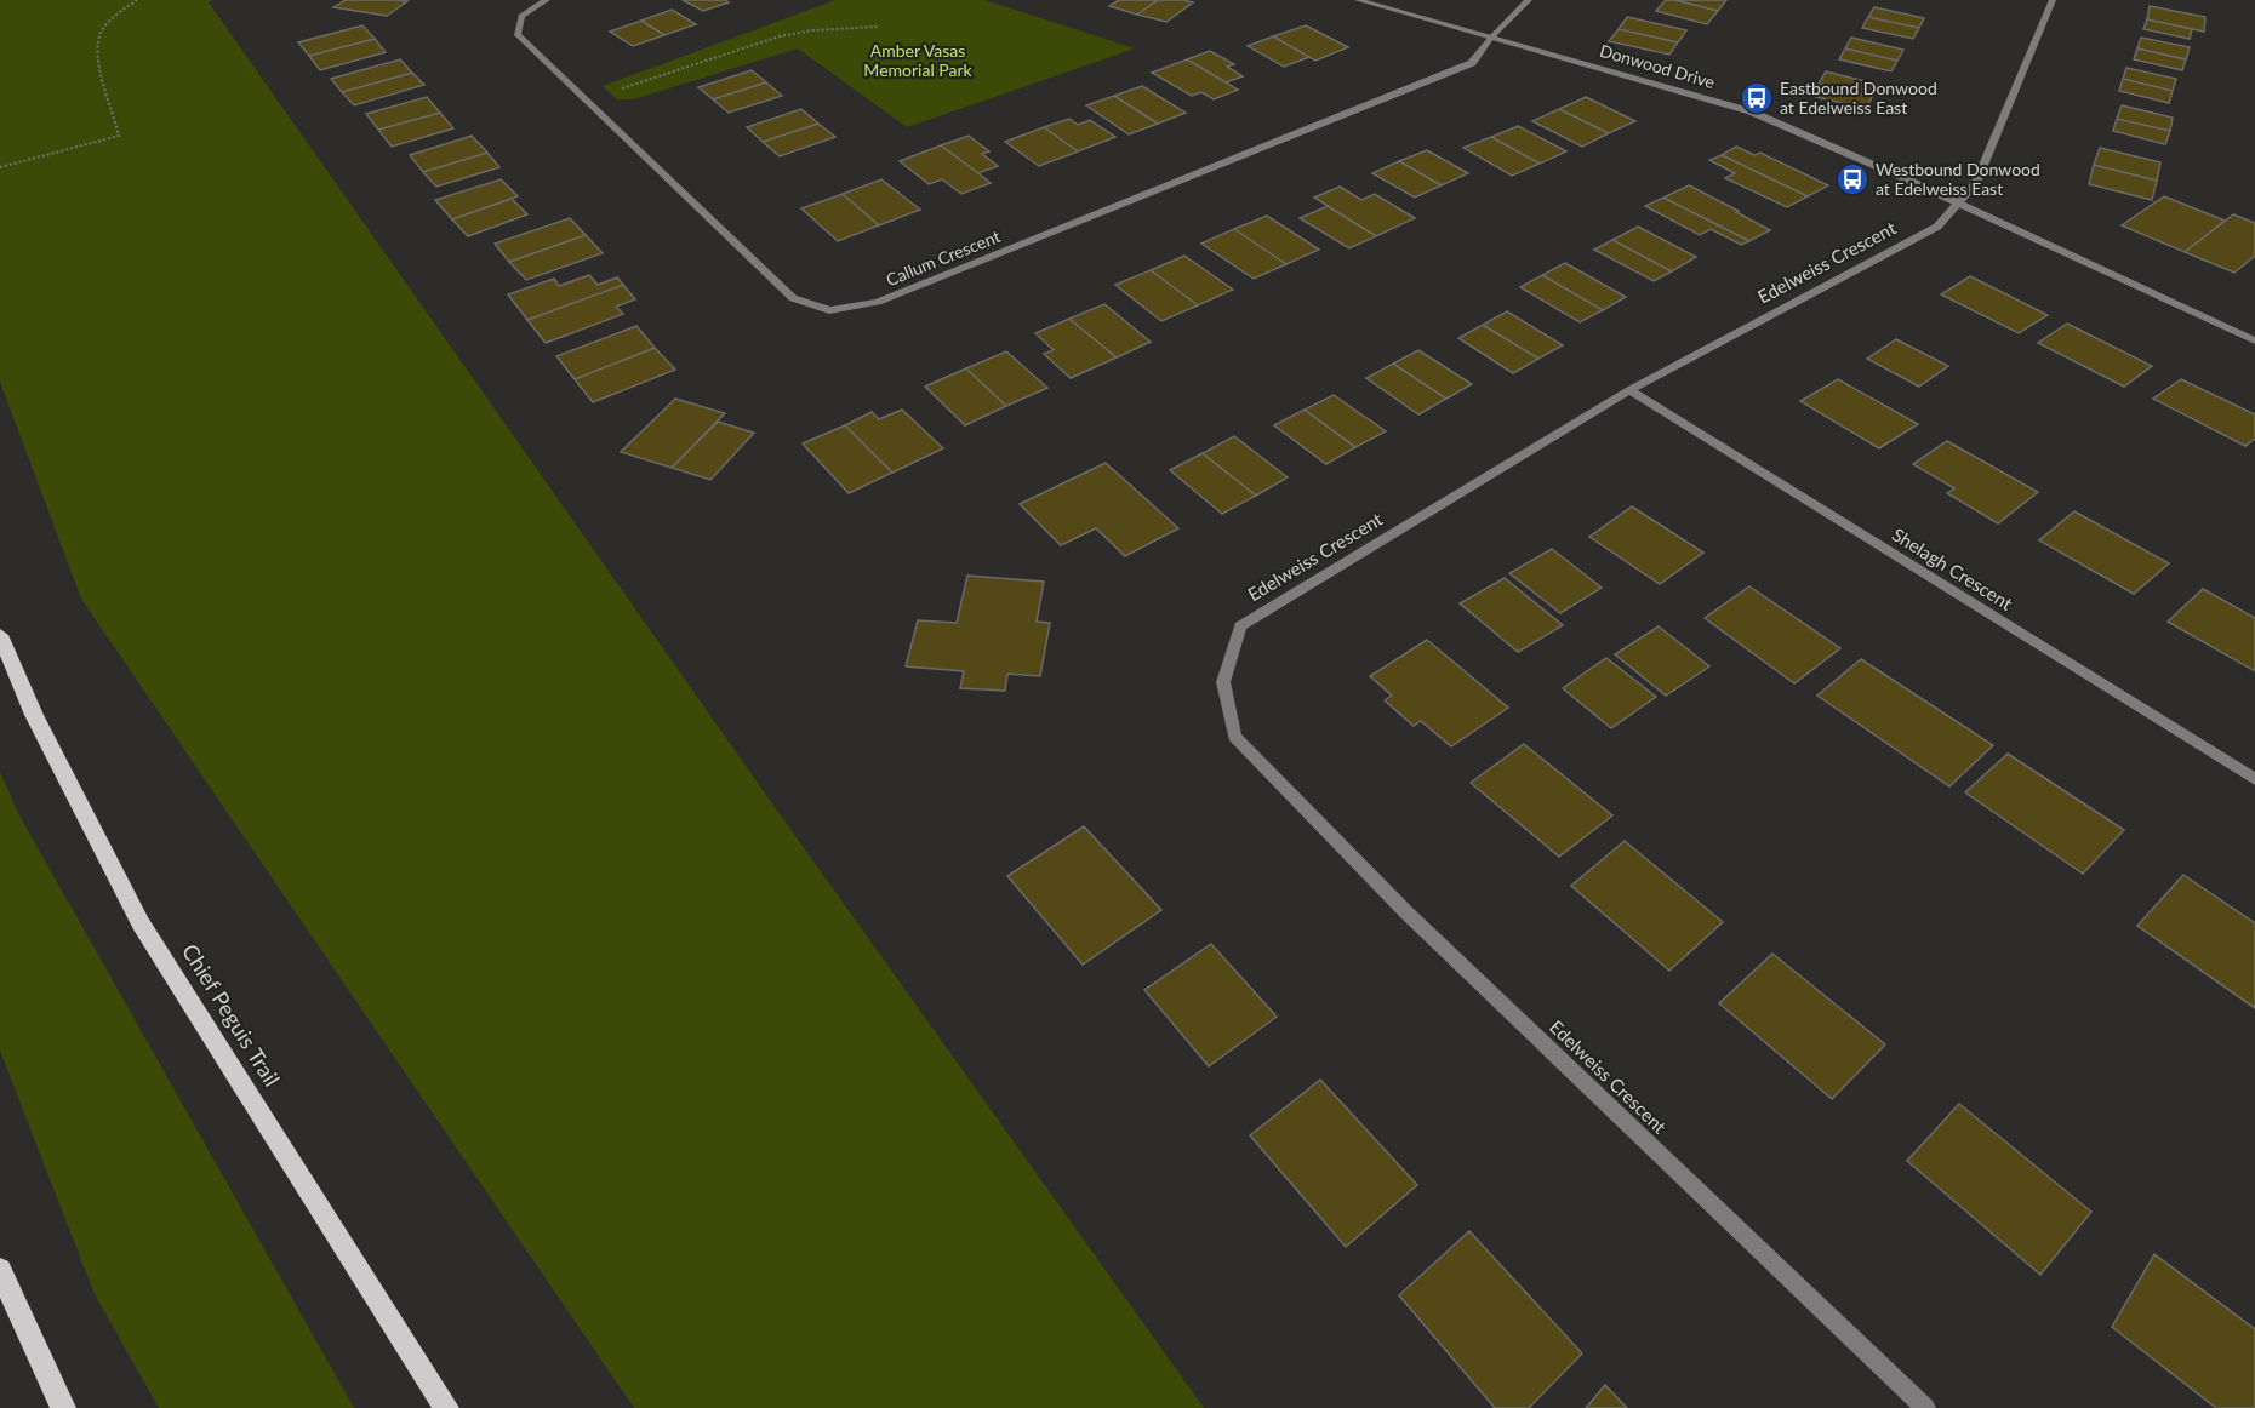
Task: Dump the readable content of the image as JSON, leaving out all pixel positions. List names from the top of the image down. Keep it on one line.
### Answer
{"streets":{"main road":["Chief Peguis Trail"],"street":["Donwood Drive","Callum Crescent","Edelweiss Crescent","Shelagh Crescent"]},"crossings":[["Donwood Drive","Callum Crescent"],["Donwood Drive","Edelweiss Crescent"],["Edelweiss Crescent","Shelagh Crescent"]],"parks":["Amber Vasas Memorial Park"],"places":{"bus stop":["Eastbound Donwood at Edelweiss East","Westbound Donwood at Edelweiss East"]}}
